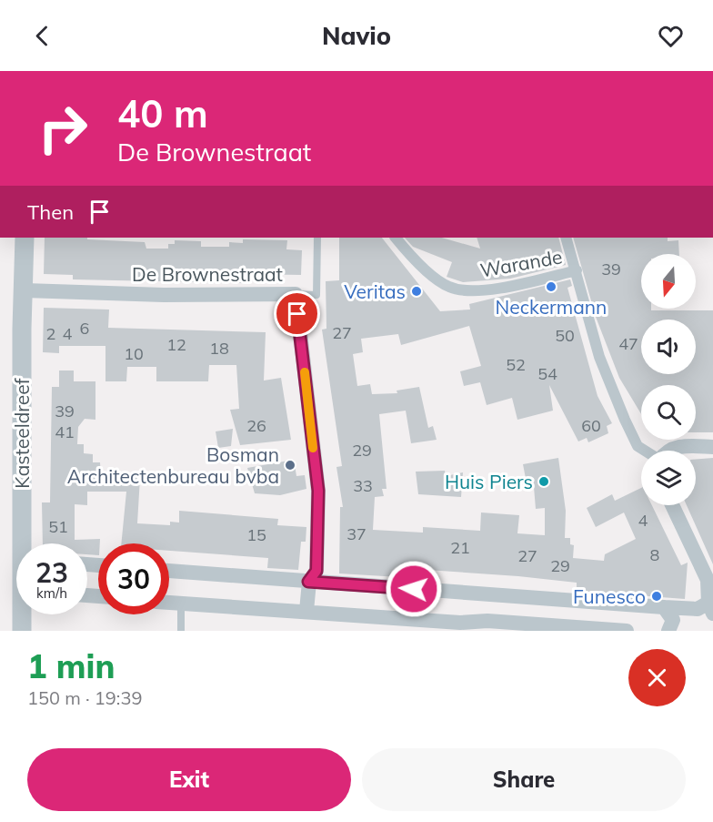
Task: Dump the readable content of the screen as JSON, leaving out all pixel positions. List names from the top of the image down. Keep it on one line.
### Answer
{"streets":{"street":["Warande","De Brownestraat","Kasteeldreef"]},"crossings":[["De Brownestraat","Kasteeldreef"]],"places":["Neckermann","Veritas","Bosman Architectenbureau bvba","Huis Piers","Funesco"],"house_numbers":["39","6","27","2","4","50","47","12","18","10","52","54","39","26","60","41","29","33","4","51","37","15","21","8","27","29"],"north":"bottom","page":{"header":"Navio","turn":["40 m","De Brownestraat"],"then":"Then","speed":"23 km/h","limit":"30","heading":["1 min","150 m · 19:39"],"buttons":["Exit","Share"]}}
